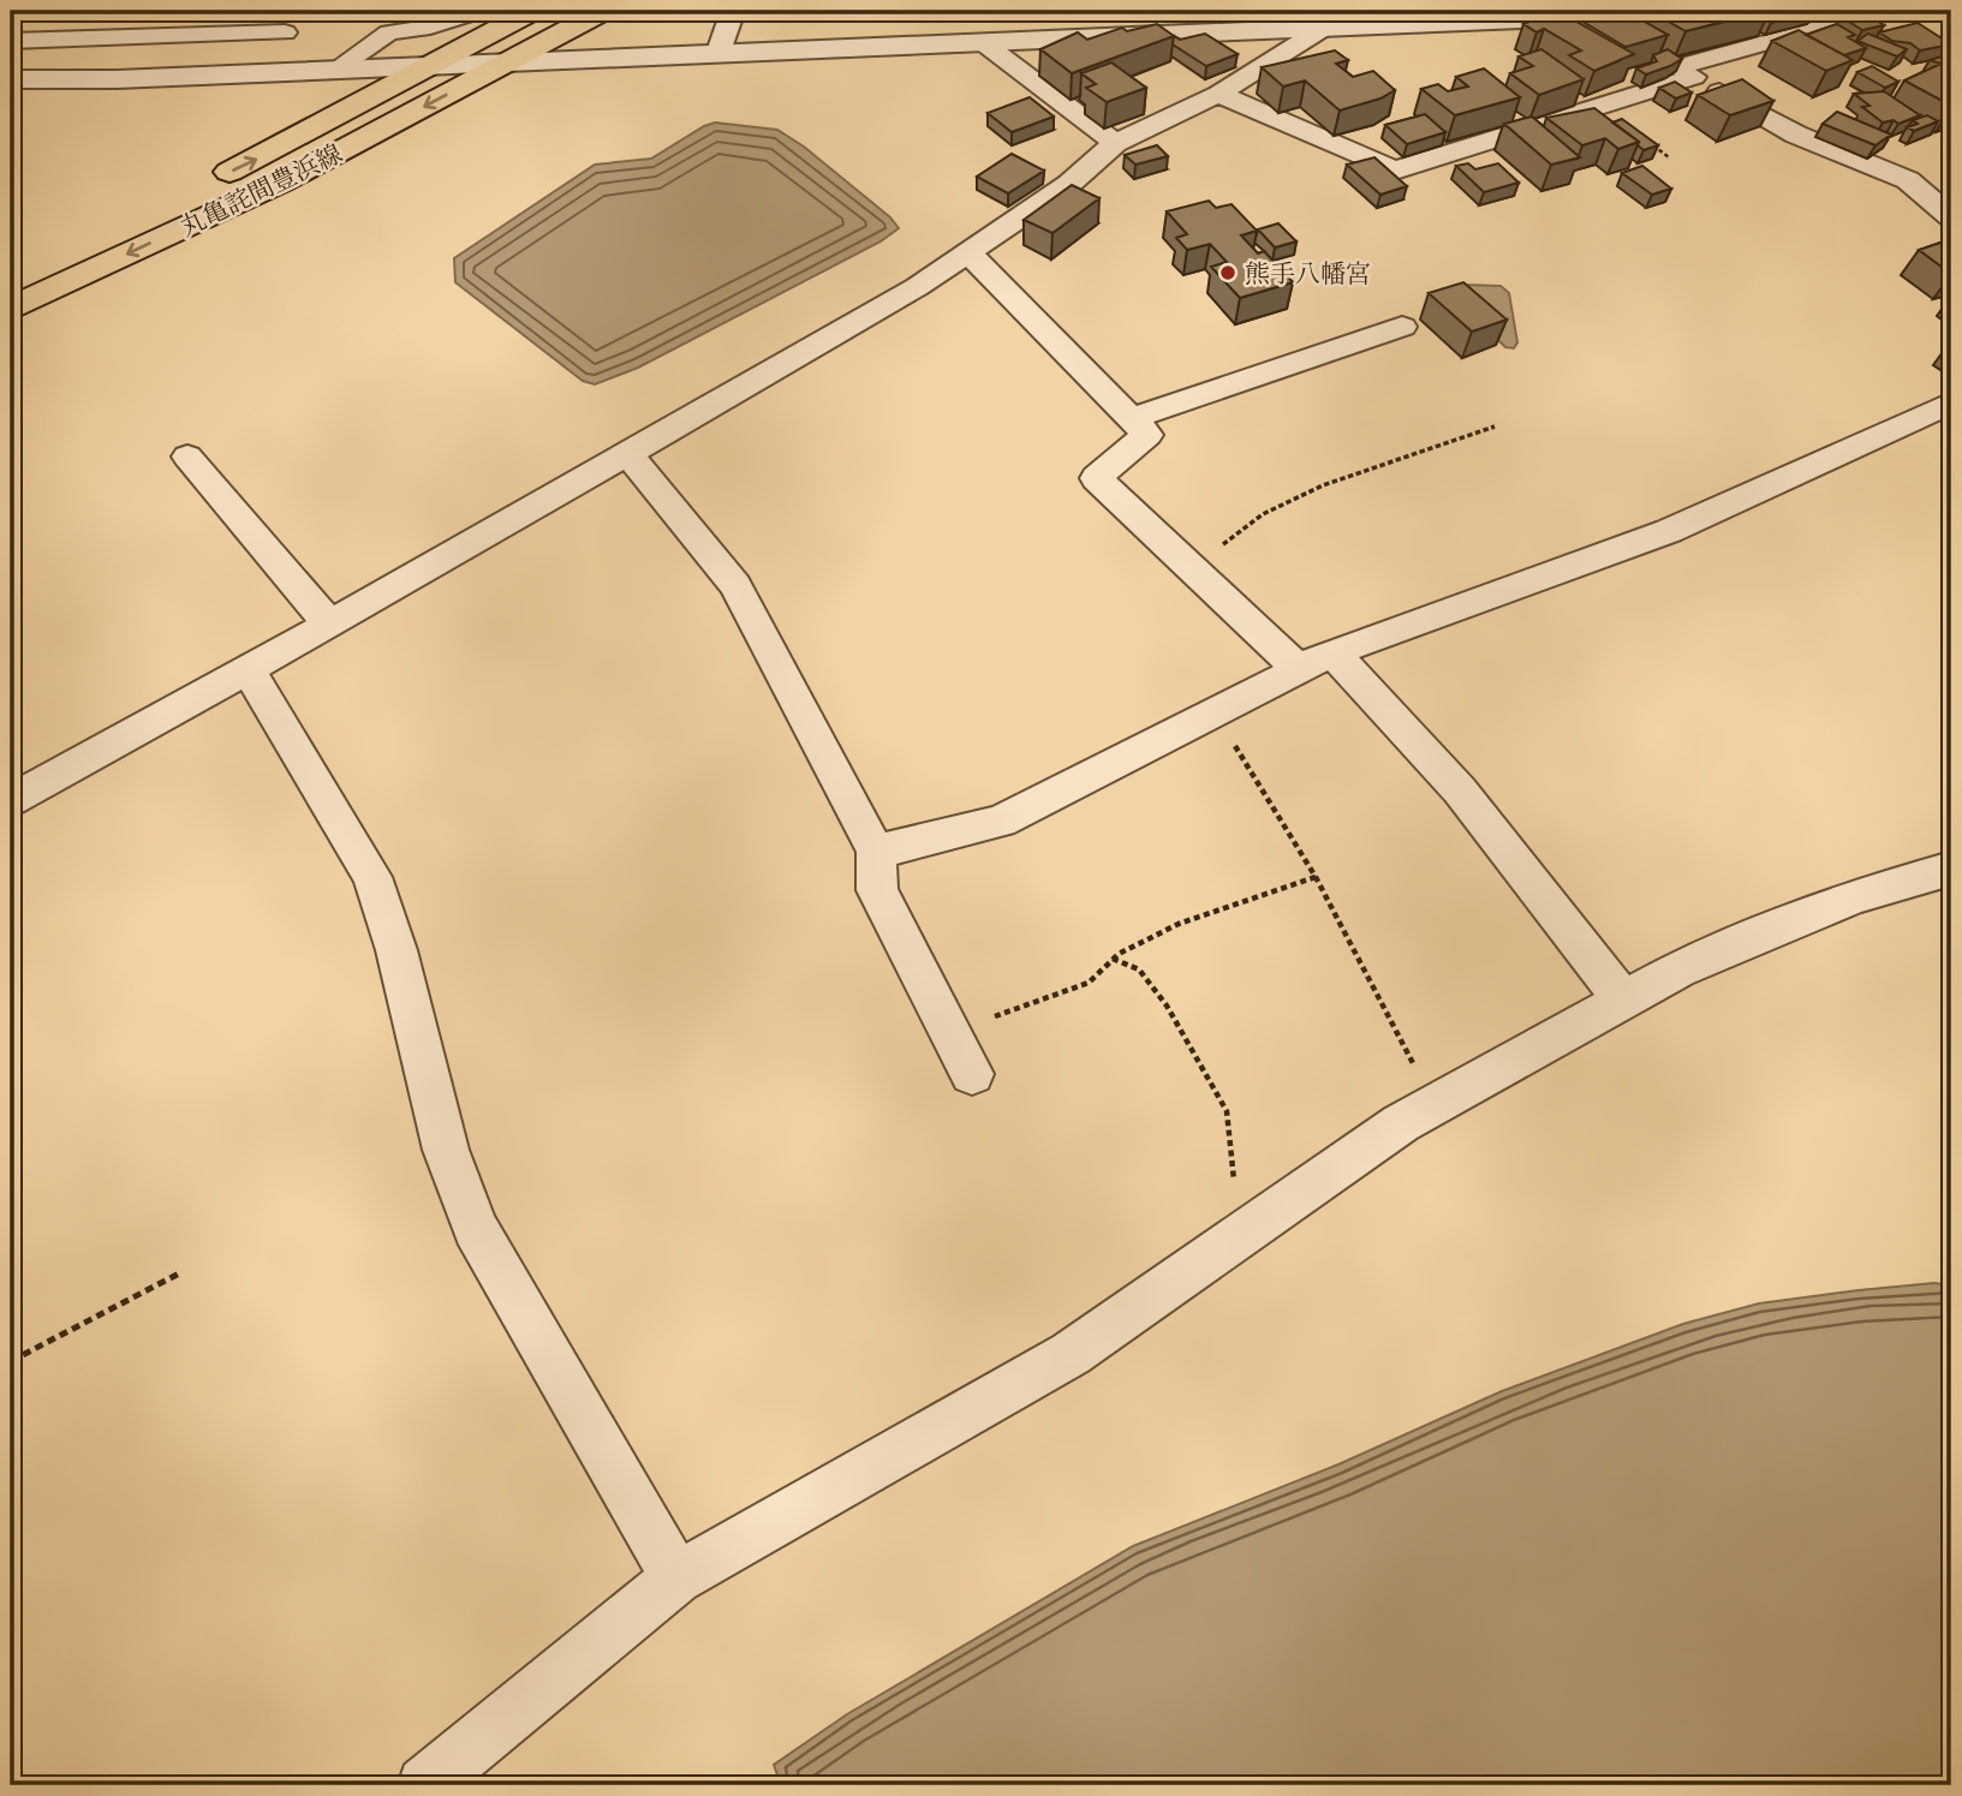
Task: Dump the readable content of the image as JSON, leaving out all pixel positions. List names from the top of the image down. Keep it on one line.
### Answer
{"streets":{"main road":["丸亀詫間豊浜線"]},"places":["熊手八幡宮"]}
